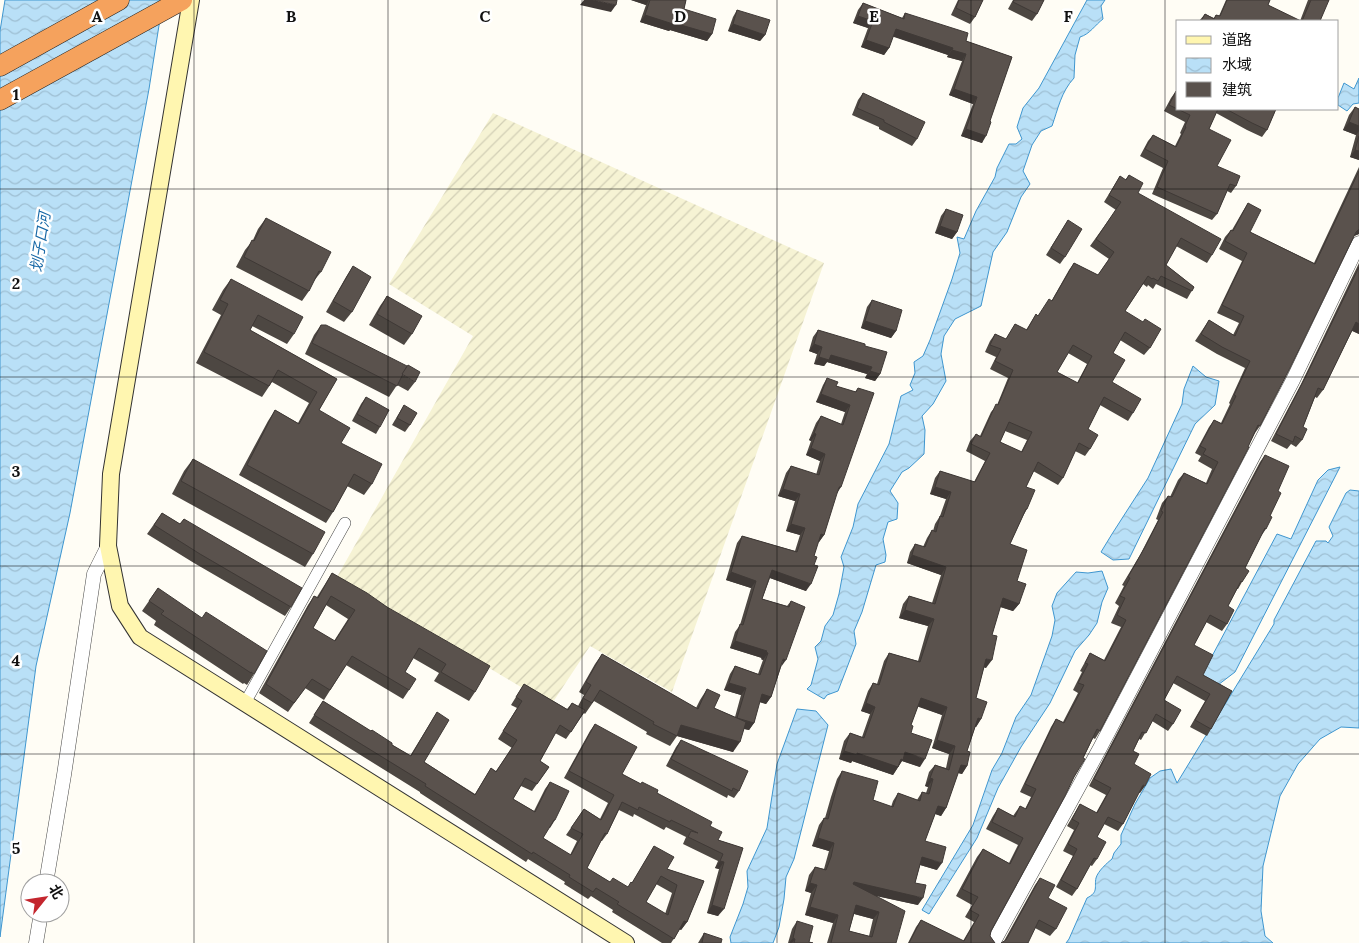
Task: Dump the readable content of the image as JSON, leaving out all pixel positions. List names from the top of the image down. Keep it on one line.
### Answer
{"water":["划子口河"],"legend":["道路","水域","建筑"],"north":"top right","grid":{"columns":["A","B","C","D","E","F"],"rows":["1","2","3","4","5"]}}
